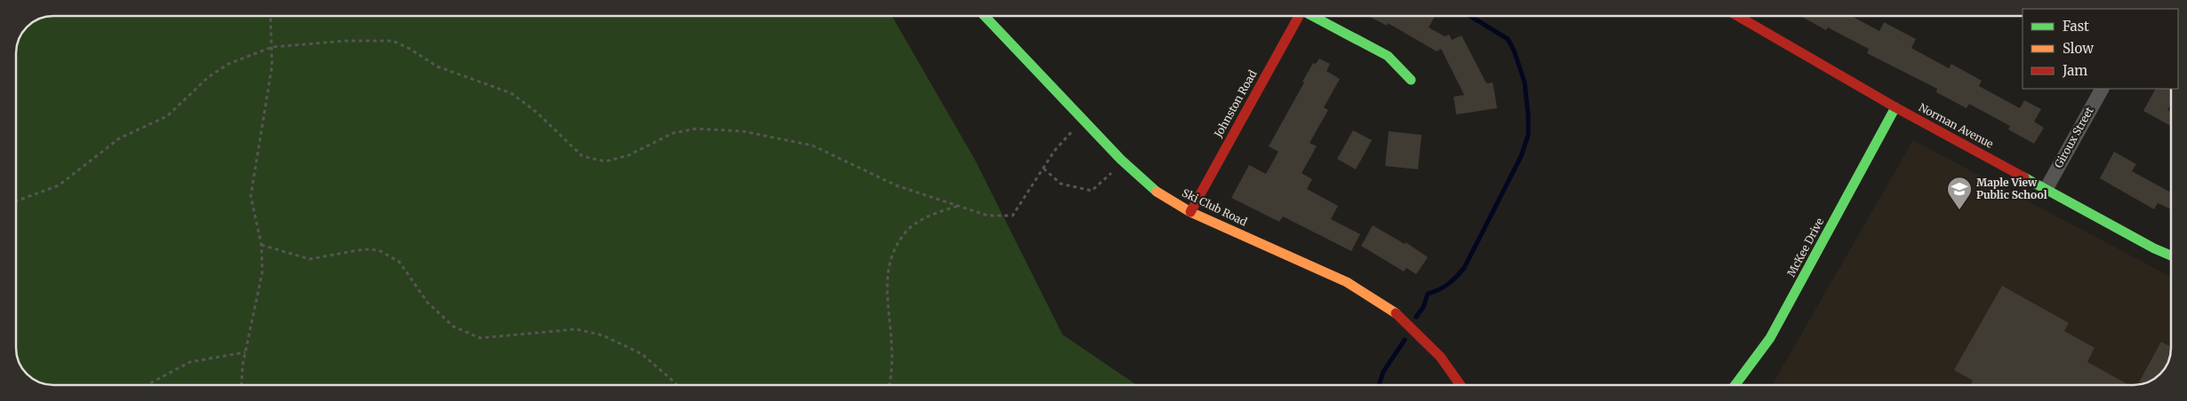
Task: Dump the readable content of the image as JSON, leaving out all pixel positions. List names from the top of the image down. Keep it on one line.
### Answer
{"streets":{"street":["Johnston Road","Norman Avenue","Giroux Street","Ski Club Road","McKee Drive"]},"crossings":[["Johnston Road","Ski Club Road"],["Norman Avenue","Giroux Street"],["Norman Avenue","McKee Drive"]],"places":{"school or university":["Maple View Public School"]},"legend":["Fast","Slow","Jam"]}
